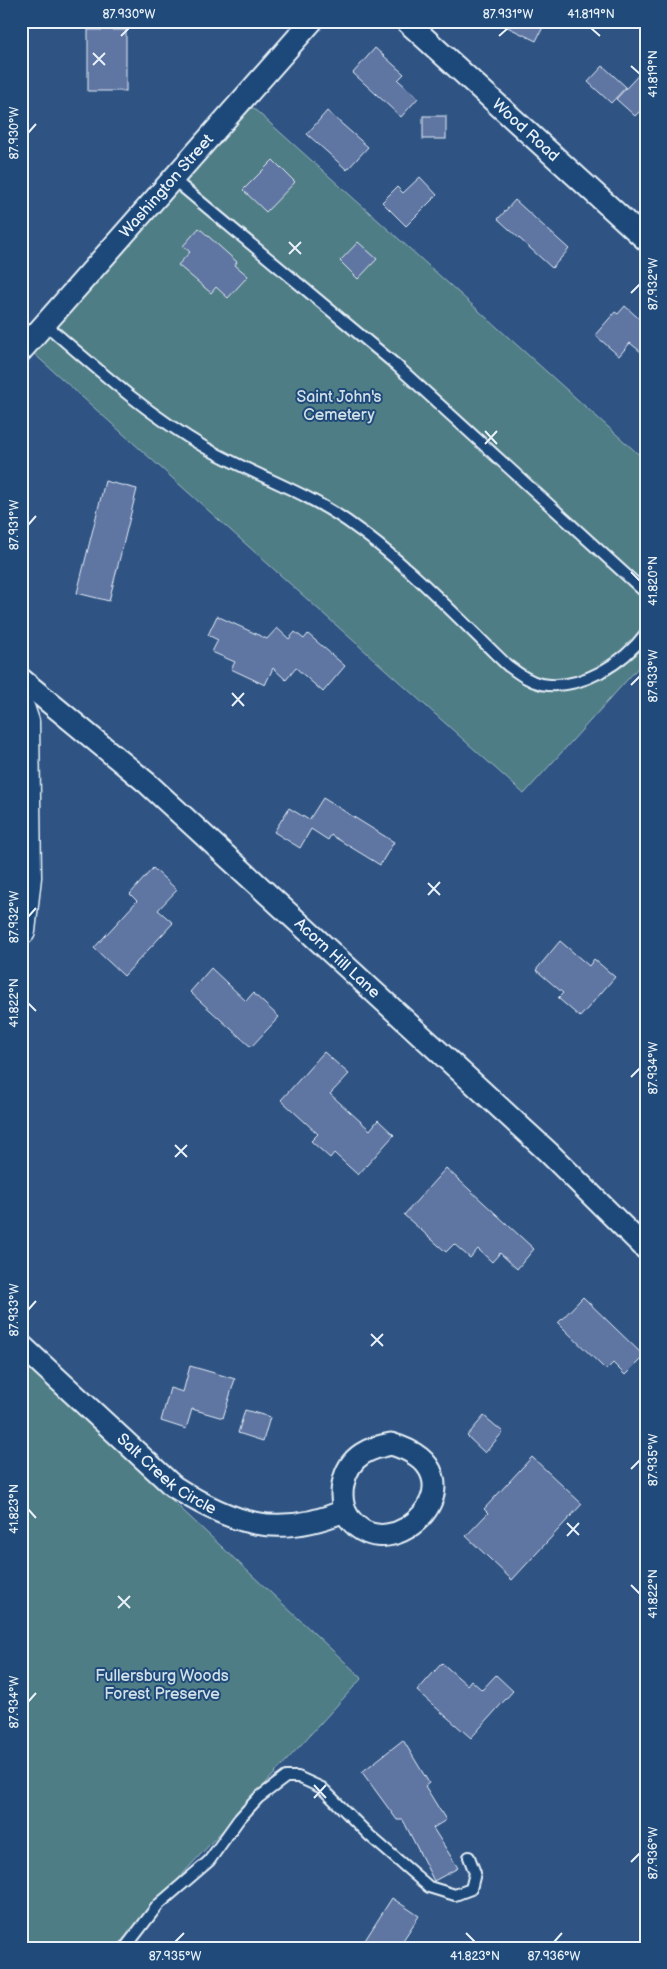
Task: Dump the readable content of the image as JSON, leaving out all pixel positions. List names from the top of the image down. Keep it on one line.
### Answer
{"streets":{"street":["Wood Road","Washington Street","Acorn Hill Lane","Salt Creek Circle"]},"parks":["Saint John's Cemetery","Fullersburg Woods Forest Preserve"],"coordinates":["87.930°W","87.931°W","41.819°N","87.932°W","41.820°N","87.933°W","41.822°N","87.934°W","87.935°W","41.823°N","87.936°W"]}
